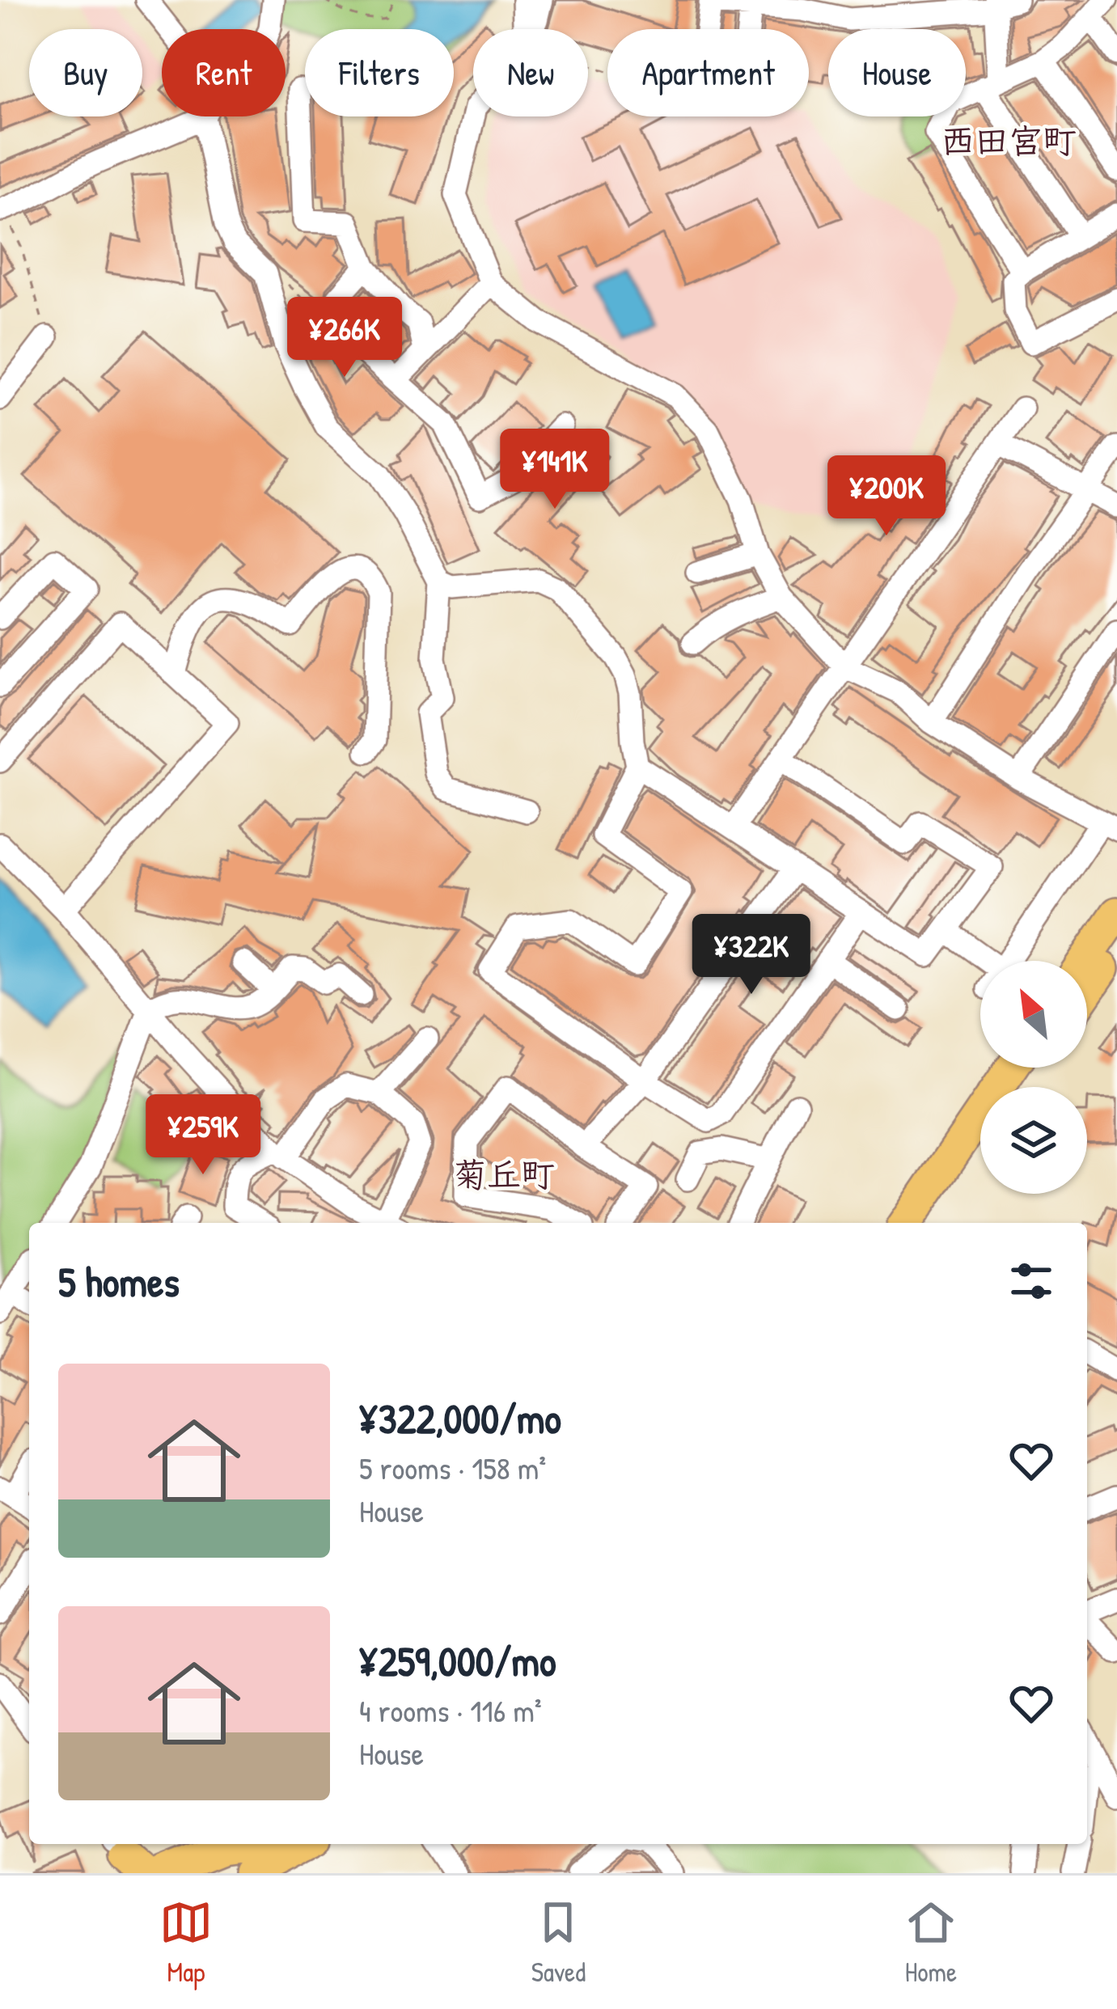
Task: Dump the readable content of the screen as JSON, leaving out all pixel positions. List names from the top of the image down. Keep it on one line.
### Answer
{"districts":["西田宮町","菊丘町"],"north":"top left","page":{"chip":["Buy","Rent","Filters","New","Apartment","House"],"price":["¥266K","¥141K","¥200K","¥322K","¥259K"],"heading":"5 homes","list":[{"name":"¥322,000/mo","note":"5 rooms · 158 m² · House"},{"name":"¥259,000/mo","note":"4 rooms · 116 m² · House"}],"tabs":["Map","Saved","Home"]}}
